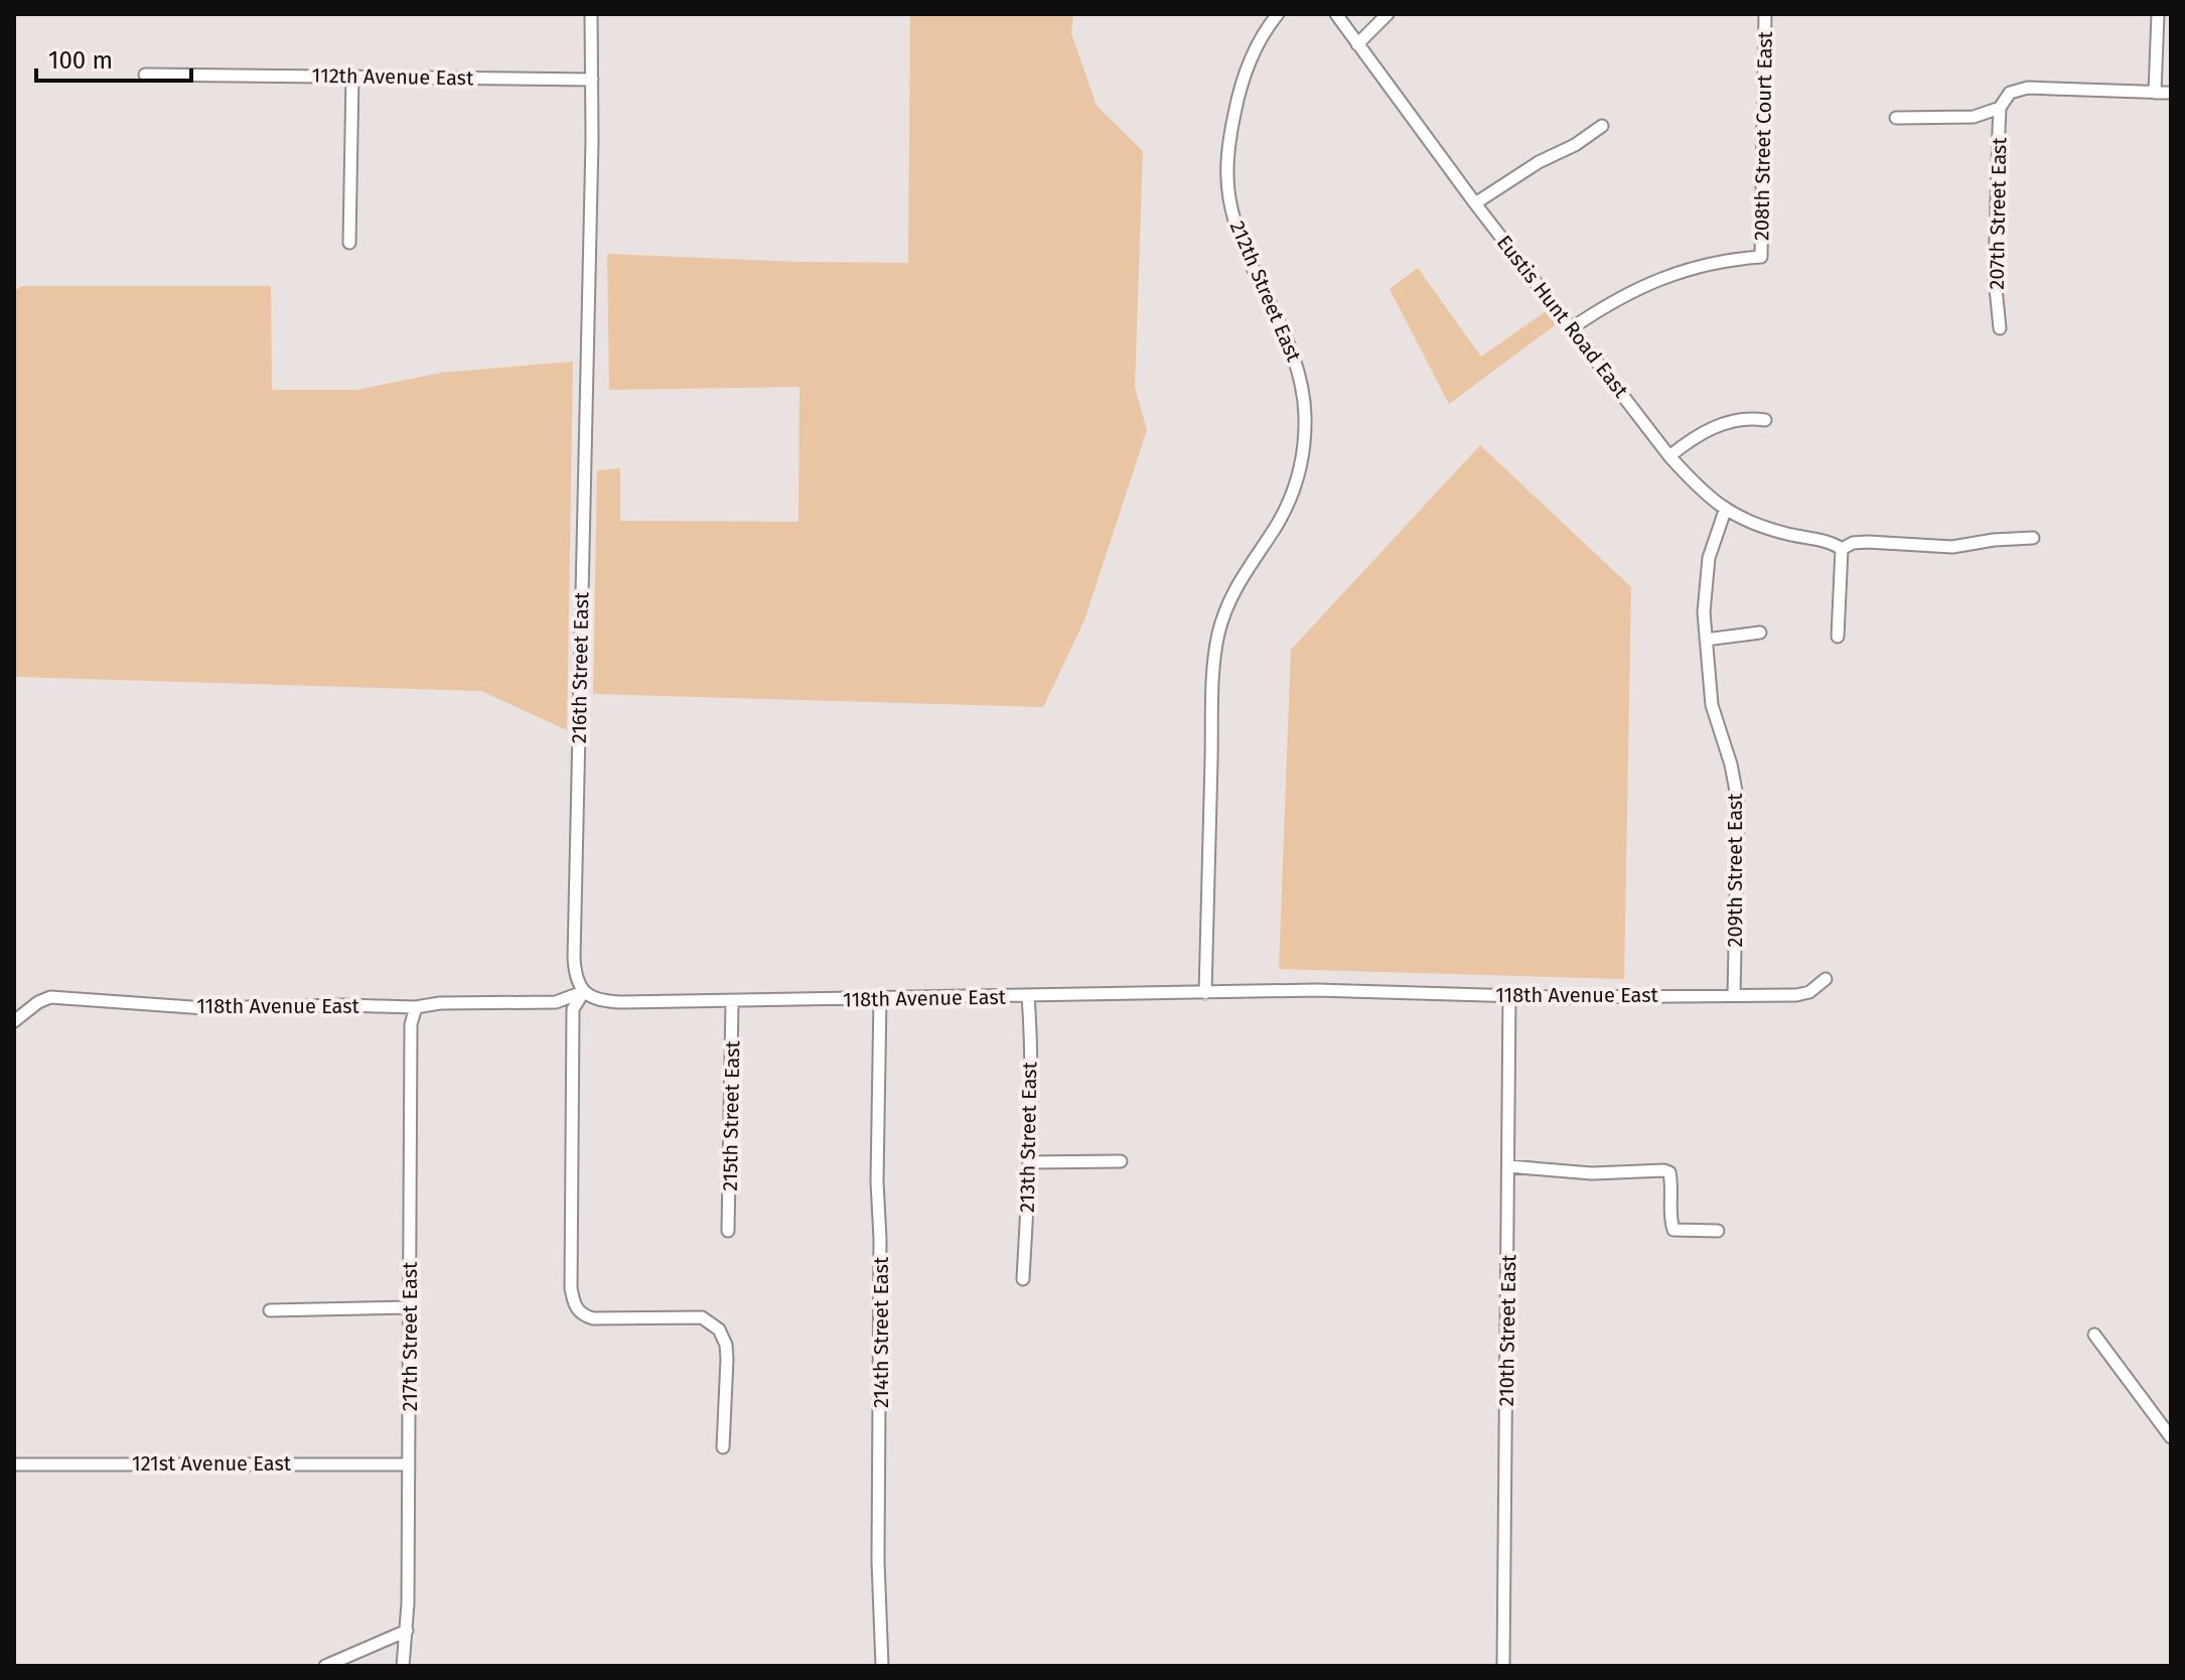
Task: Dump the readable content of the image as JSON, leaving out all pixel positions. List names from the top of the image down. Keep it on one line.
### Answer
{"streets":{"street":["112th Avenue East","208th Street Court East","207th Street East","212th Street East","Eustis Hunt Road East","216th Street East","209th Street East","118th Avenue East","215th Street East","213th Street East","210th Street East","214th Street East","217th Street East","121st Avenue East"]},"crossings":[["112th Avenue East","216th Street East"],["208th Street Court East","Eustis Hunt Road East"],["212th Street East","118th Avenue East"],["Eustis Hunt Road East","209th Street East"],["216th Street East","118th Avenue East"],["209th Street East","118th Avenue East"],["118th Avenue East","215th Street East"],["118th Avenue East","213th Street East"],["118th Avenue East","210th Street East"],["118th Avenue East","214th Street East"],["118th Avenue East","217th Street East"],["217th Street East","121st Avenue East"]],"scale_bar":"100 m"}
